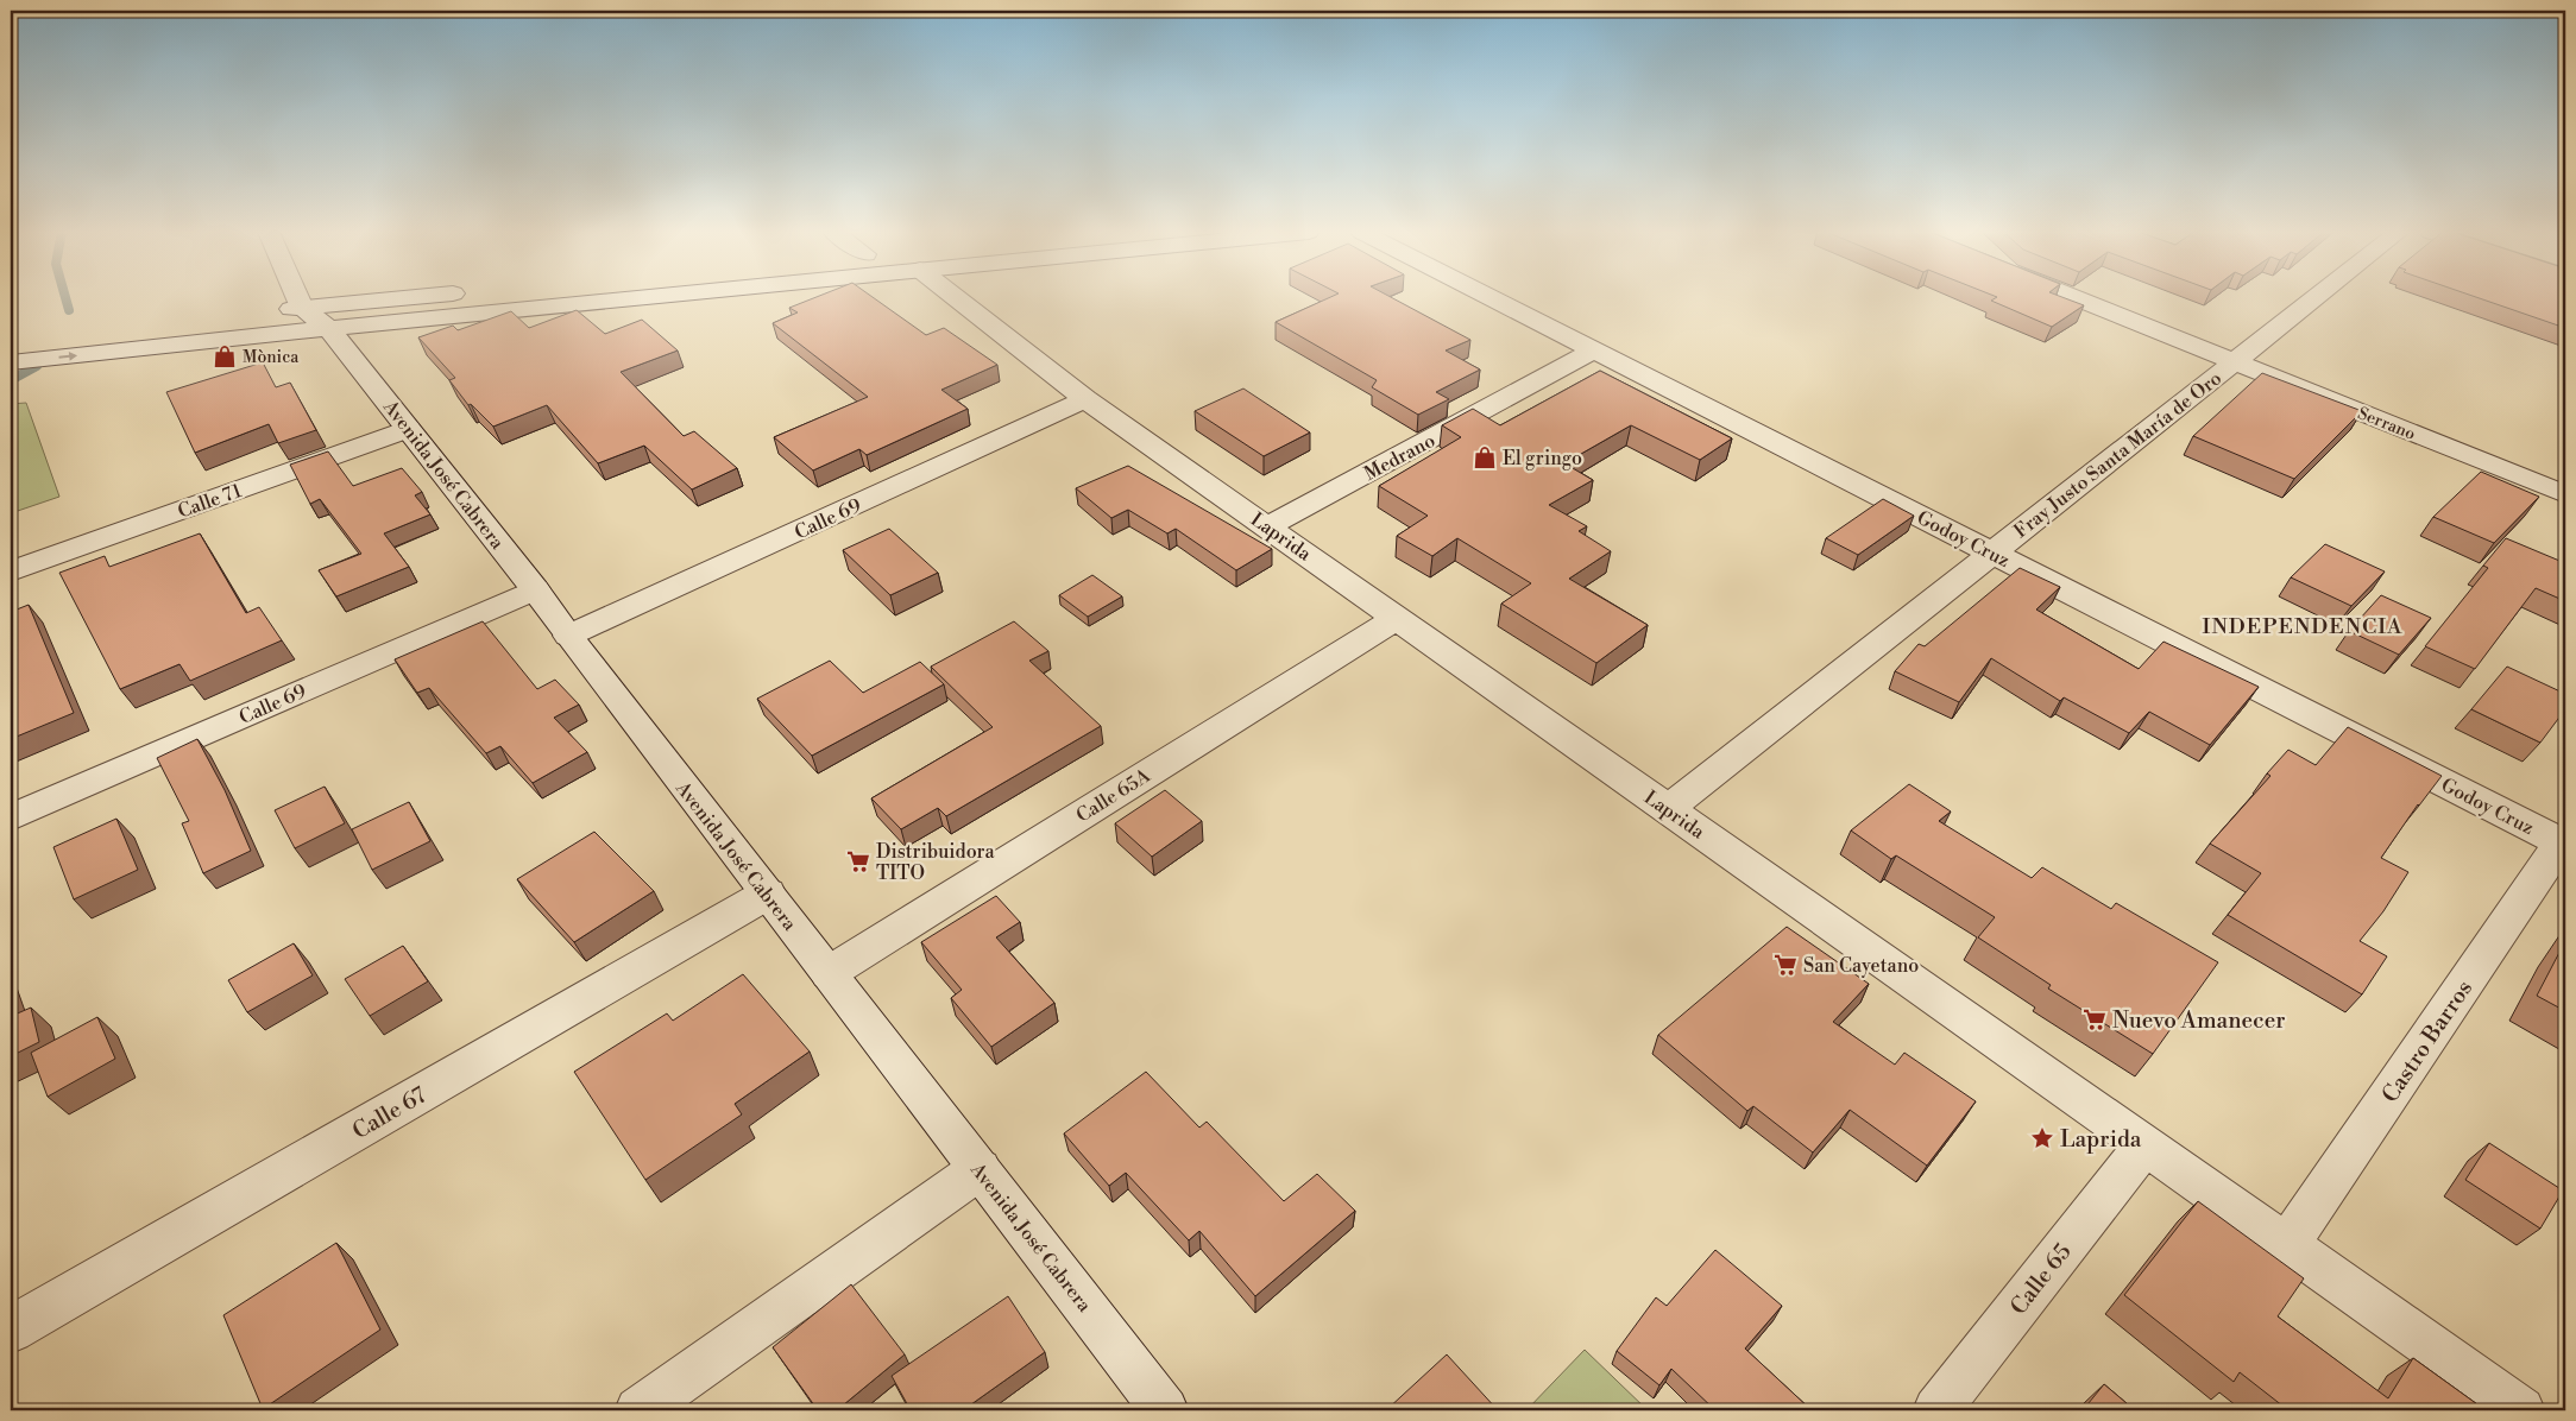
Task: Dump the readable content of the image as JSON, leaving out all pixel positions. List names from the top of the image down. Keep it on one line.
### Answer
{"streets":{"street":["Serrano","Fray Justo Santa María de Oro","Medrano","Avenida José Cabrera","Calle 71","Calle 69","Laprida","Godoy Cruz","Calle 65A","Castro Barros","Calle 67","Calle 65"]},"crossings":[["Serrano","Fray Justo Santa María de Oro"],["Fray Justo Santa María de Oro","Laprida"],["Fray Justo Santa María de Oro","Godoy Cruz"],["Medrano","Laprida"],["Medrano","Godoy Cruz"],["Avenida José Cabrera","Calle 71"],["Avenida José Cabrera","Calle 69"],["Avenida José Cabrera","Calle 65A"],["Avenida José Cabrera","Calle 67"],["Calle 69","Laprida"],["Laprida","Calle 65A"],["Laprida","Castro Barros"],["Laprida","Calle 65"],["Godoy Cruz","Castro Barros"]],"districts":["INDEPENDENCIA"],"places":{"shop":["Mònica","El gringo"],"supermarket":["Distribuidora TITO","San Cayetano","Nuevo Amanecer"],"place":["Laprida"]}}
